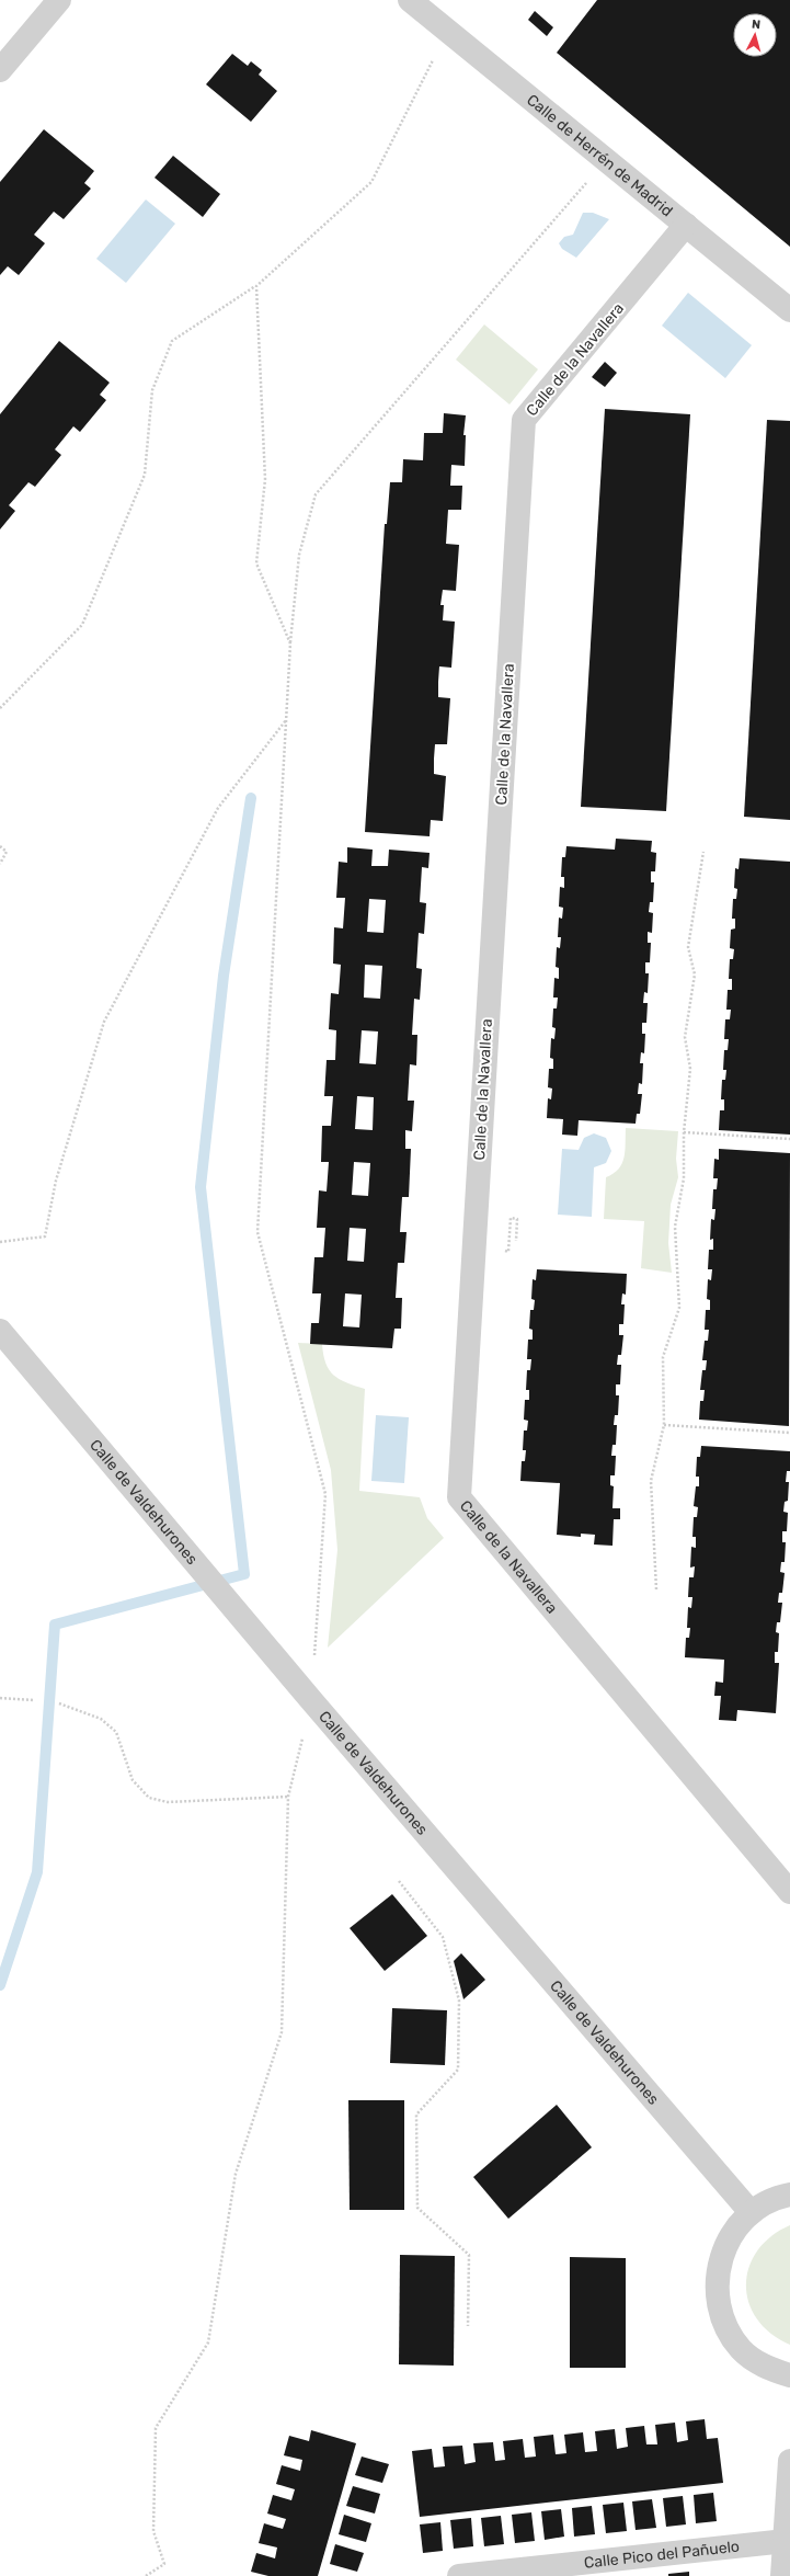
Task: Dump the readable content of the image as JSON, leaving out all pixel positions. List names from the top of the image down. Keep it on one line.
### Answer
{"streets":{"street":["Calle de Herrén de Madrid","Calle de la Navallera","Calle de Valdehurones","Calle Pico del Pañuelo"]},"crossings":[["Calle de Herrén de Madrid","Calle de la Navallera"]],"north":"top"}
